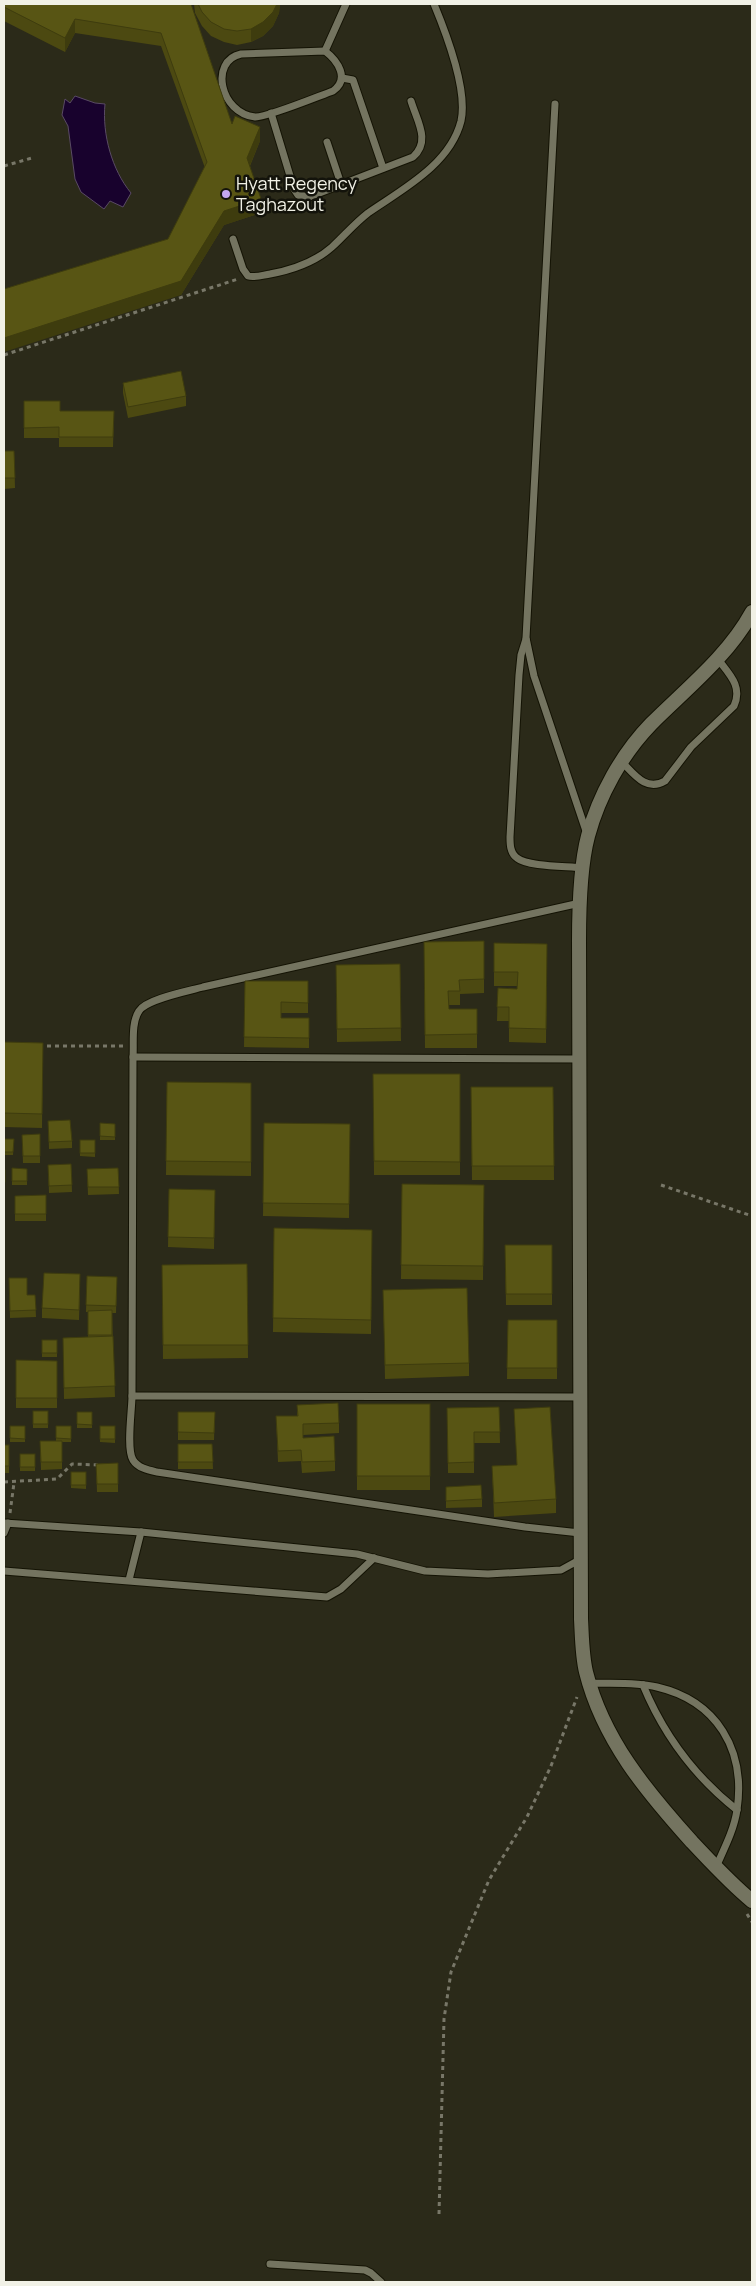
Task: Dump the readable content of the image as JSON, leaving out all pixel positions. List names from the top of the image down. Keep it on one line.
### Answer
{"places":["Hyatt Regency Taghazout"]}
